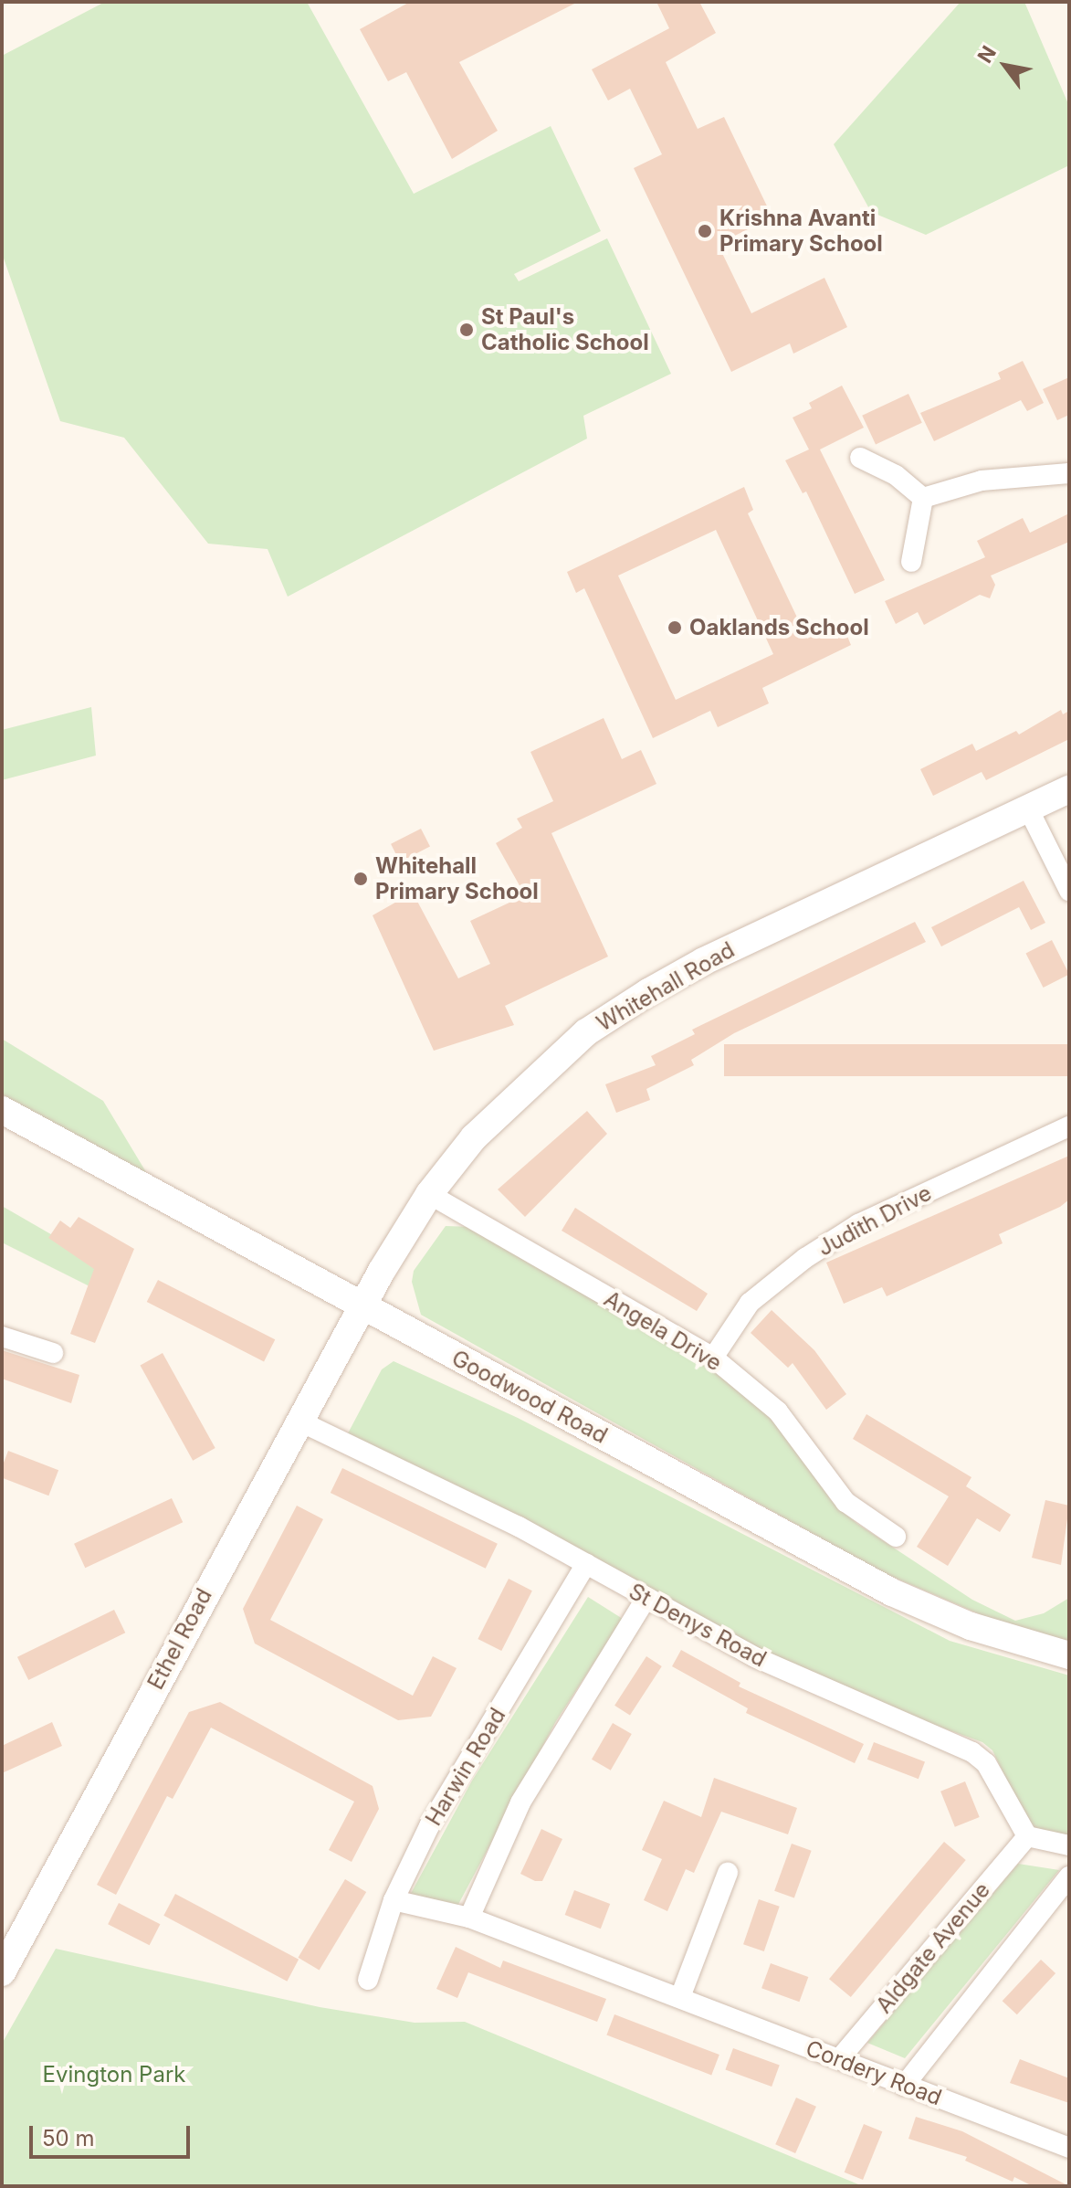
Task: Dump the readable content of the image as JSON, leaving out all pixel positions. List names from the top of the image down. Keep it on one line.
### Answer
{"streets":{"street":["Whitehall Road","Judith Drive","Angela Drive","Goodwood Road","St Denys Road","Ethel Road","Harwin Road","Aldgate Avenue","Cordery Road"]},"crossings":[["Whitehall Road","Angela Drive"],["Whitehall Road","Goodwood Road"],["Whitehall Road","Ethel Road"],["Judith Drive","Angela Drive"],["Goodwood Road","Ethel Road"],["St Denys Road","Ethel Road"],["St Denys Road","Harwin Road"],["St Denys Road","Aldgate Avenue"],["Harwin Road","Cordery Road"],["Aldgate Avenue","Cordery Road"]],"parks":["Evington Park"],"places":["Krishna Avanti Primary School","St Paul's Catholic School","Oaklands School","Whitehall Primary School"],"scale_bar":"50 m","north":"top left"}
